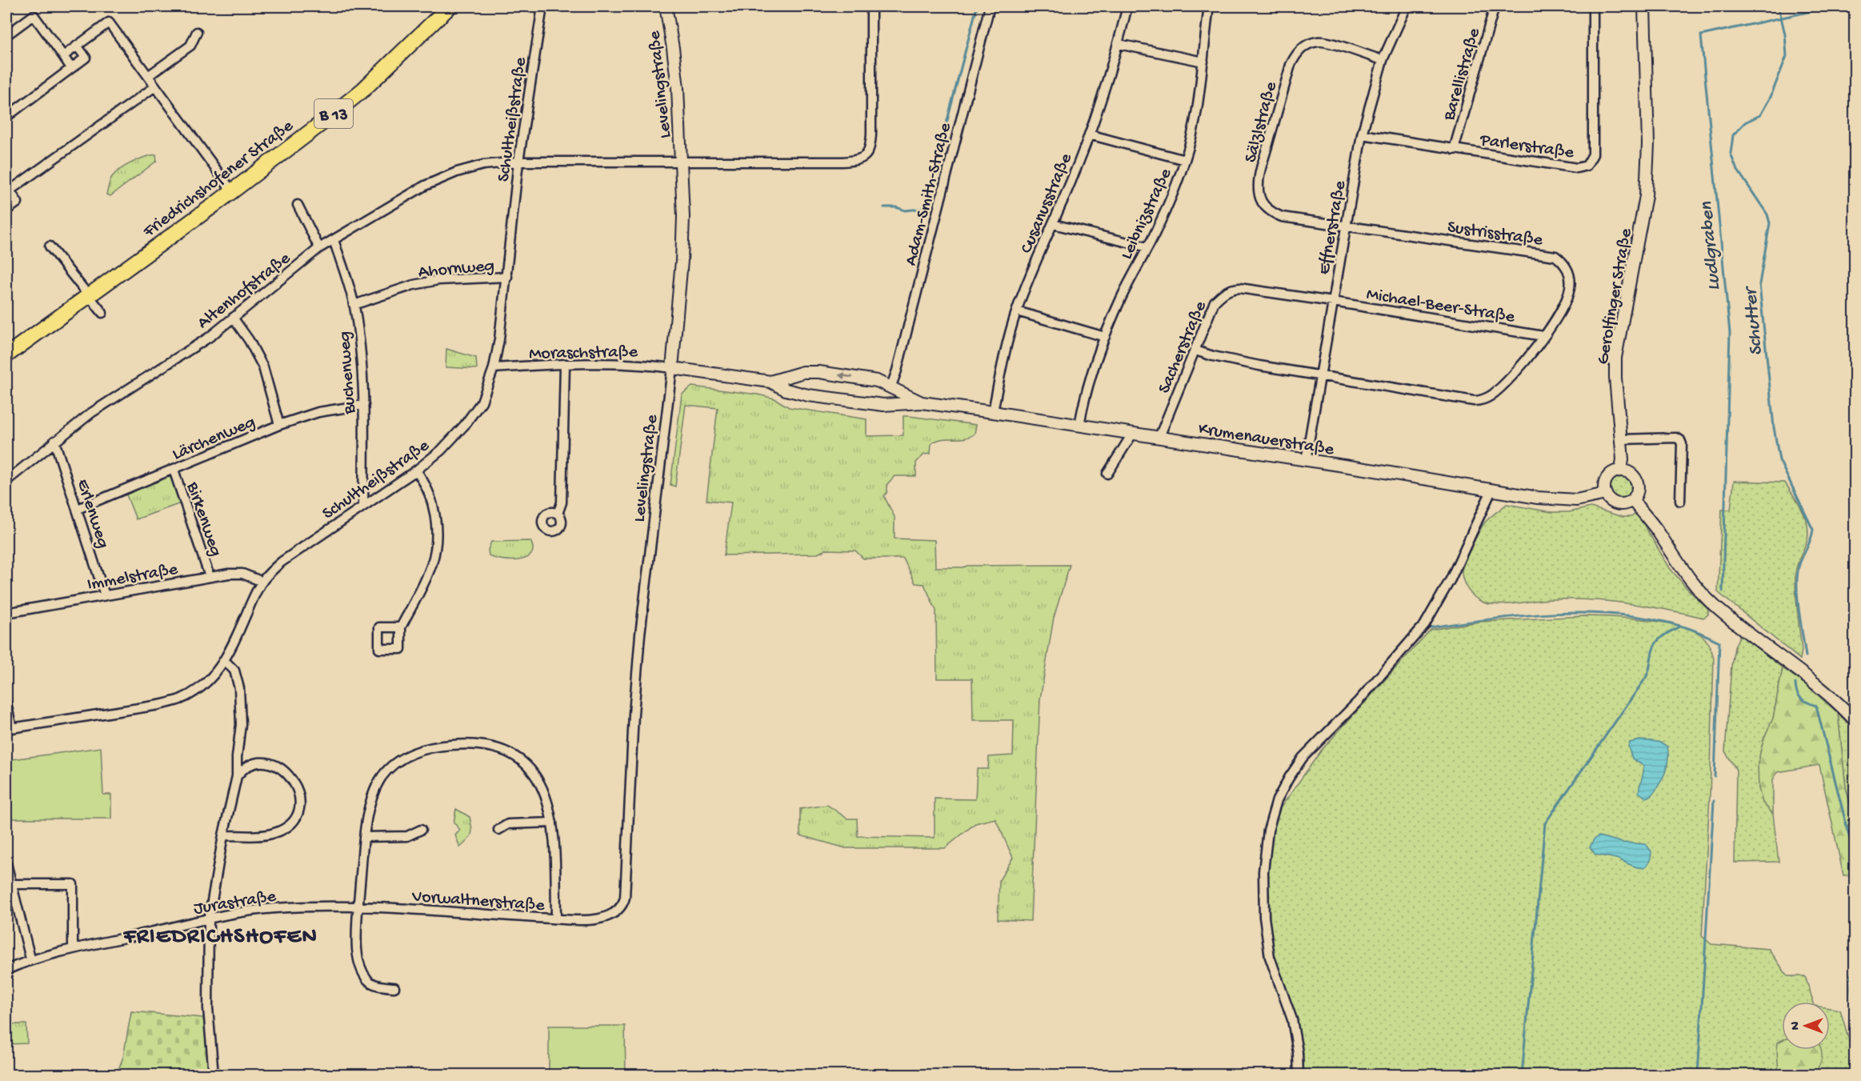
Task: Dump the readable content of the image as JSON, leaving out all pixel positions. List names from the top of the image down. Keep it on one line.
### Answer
{"streets":{"main road":["B 13","Friedrichshofener Straße"],"street":["Barellistraße","Levelingstraße","Schultheißstraße","Sälzlstraße","Parlerstraße","Adam-Smith-Straße","Cusanusstraße","Leibnizstraße","Effnerstraße","Sustrisstraße","Ahornweg","Altenhofstraße","Gerolfinger Straße","Michael-Beer-Straße","Sacherstraße","Moraschstraße","Buchenweg","Lärchenweg","Krumenauerstraße","Erlenweg","Birkenweg","Immelstraße","Vorwaltnerstraße","Jurastraße"]},"crossings":[["Barellistraße","Parlerstraße"],["Levelingstraße","Altenhofstraße"],["Levelingstraße","Moraschstraße"],["Levelingstraße","Krumenauerstraße"],["Levelingstraße","Vorwaltnerstraße"],["Schultheißstraße","Ahornweg"],["Schultheißstraße","Altenhofstraße"],["Schultheißstraße","Moraschstraße"],["Schultheißstraße","Buchenweg"],["Schultheißstraße","Immelstraße"],["Sälzlstraße","Effnerstraße"],["Sälzlstraße","Sustrisstraße"],["Parlerstraße","Effnerstraße"],["Adam-Smith-Straße","Krumenauerstraße"],["Cusanusstraße","Krumenauerstraße"],["Leibnizstraße","Krumenauerstraße"],["Effnerstraße","Sustrisstraße"],["Effnerstraße","Michael-Beer-Straße"],["Effnerstraße","Sacherstraße"],["Effnerstraße","Krumenauerstraße"],["Sustrisstraße","Michael-Beer-Straße"],["Sustrisstraße","Sacherstraße"],["Ahornweg","Buchenweg"],["Altenhofstraße","Buchenweg"],["Altenhofstraße","Erlenweg"],["Gerolfinger Straße","Krumenauerstraße"],["Michael-Beer-Straße","Sacherstraße"],["Sacherstraße","Krumenauerstraße"],["Moraschstraße","Krumenauerstraße"],["Buchenweg","Lärchenweg"],["Lärchenweg","Erlenweg"],["Lärchenweg","Birkenweg"],["Erlenweg","Immelstraße"],["Birkenweg","Immelstraße"],["Vorwaltnerstraße","Jurastraße"]],"districts":["FRIEDRICHSHOFEN"],"water":["Ludlgraben","Schutter"],"north":"left"}
